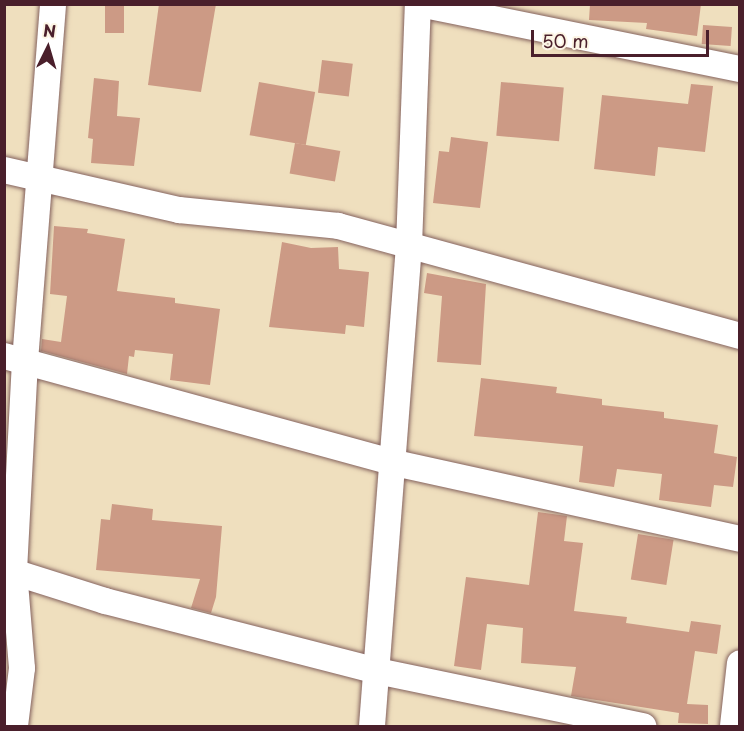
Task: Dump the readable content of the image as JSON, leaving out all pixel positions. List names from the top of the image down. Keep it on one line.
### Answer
{"scale_bar":"50 m","north":"top"}
